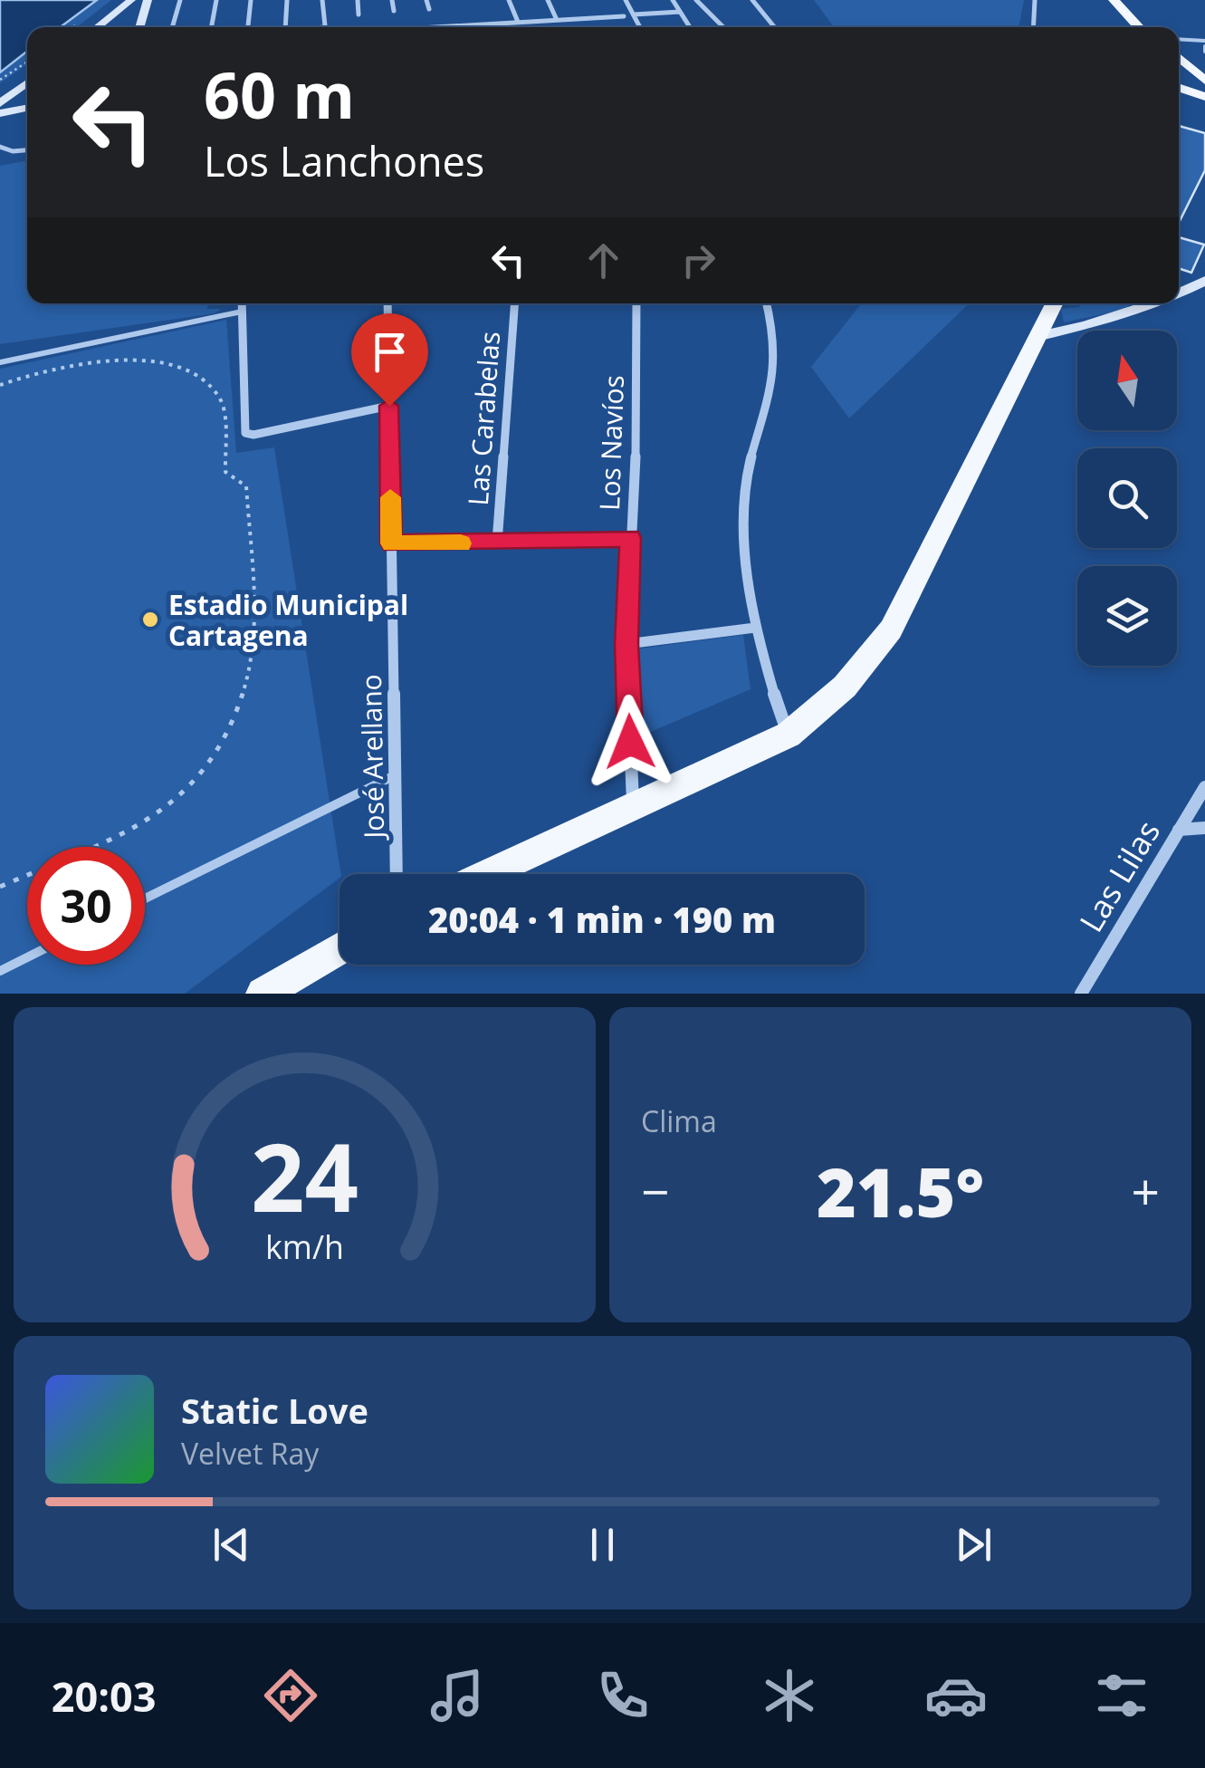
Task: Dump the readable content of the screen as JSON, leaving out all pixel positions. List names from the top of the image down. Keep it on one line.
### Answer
{"streets":{"street":["Las Carabelas","Los Navíos","José Arellano","Las Lilas"]},"places":["Estadio Municipal Cartagena"],"north":"top","page":{"turn":["60 m","Los Lanchones"],"limit":"30","trip":"20:04 · 1 min · 190 m","tile":"Clima","heat":["−","21.5°","+"],"song":["Static Love","Velvet Ray"],"tabs":"20:03","gauge":["24","km/h"]}}
